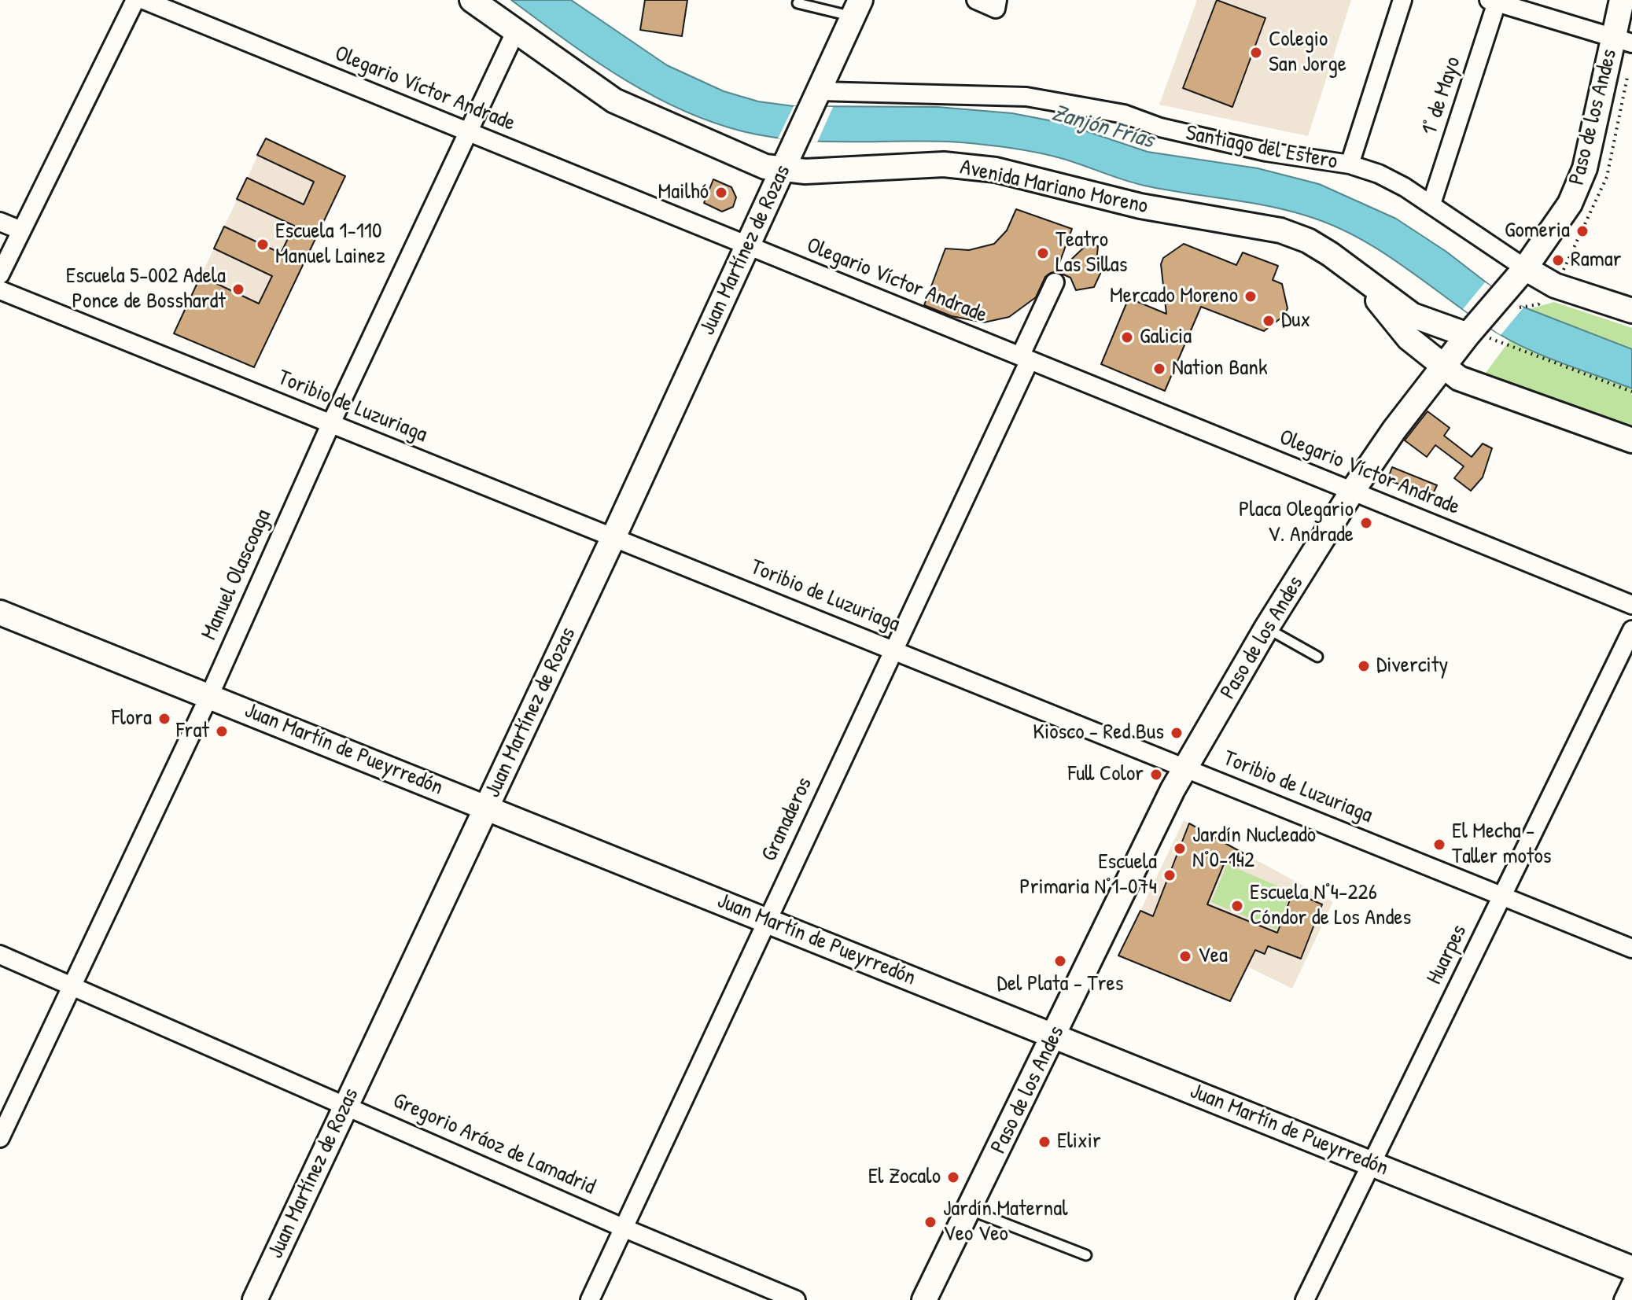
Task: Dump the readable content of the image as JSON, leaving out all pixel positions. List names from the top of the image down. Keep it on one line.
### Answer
{"streets":{"street":["Olegario Víctor Andrade","1° de Mayo","Paso de los Andes","Santiago del Estero","Avenida Mariano Moreno","Juan Martínez de Rozas","Toribio de Luzuriaga","Manuel Olascoaga","Juan Martín de Pueyrredón","Granaderos","Huarpes","Gregorio Aráoz de Lamadrid"]},"crossings":[["Olegario Víctor Andrade","Paso de los Andes"],["Olegario Víctor Andrade","Juan Martínez de Rozas"],["Olegario Víctor Andrade","Manuel Olascoaga"],["Olegario Víctor Andrade","Granaderos"],["1° de Mayo","Santiago del Estero"],["Paso de los Andes","Santiago del Estero"],["Paso de los Andes","Avenida Mariano Moreno"],["Paso de los Andes","Toribio de Luzuriaga"],["Paso de los Andes","Juan Martín de Pueyrredón"],["Santiago del Estero","Juan Martínez de Rozas"],["Avenida Mariano Moreno","Juan Martínez de Rozas"],["Avenida Mariano Moreno","Manuel Olascoaga"],["Juan Martínez de Rozas","Toribio de Luzuriaga"],["Juan Martínez de Rozas","Juan Martín de Pueyrredón"],["Juan Martínez de Rozas","Gregorio Aráoz de Lamadrid"],["Toribio de Luzuriaga","Manuel Olascoaga"],["Toribio de Luzuriaga","Granaderos"],["Toribio de Luzuriaga","Huarpes"],["Manuel Olascoaga","Juan Martín de Pueyrredón"],["Manuel Olascoaga","Gregorio Aráoz de Lamadrid"],["Juan Martín de Pueyrredón","Granaderos"],["Juan Martín de Pueyrredón","Huarpes"],["Granaderos","Gregorio Aráoz de Lamadrid"]],"water":["Zanjón Frías"],"places":["Colegio San Jorge","Mailhó","Gomeria","Escuela 1-110 Manuel Lainez","Teatro Las Sillas","Ramar","Escuela 5-002 Adela Ponce de Bosshardt","Mercado Moreno","Dux","Galicia","Nation Bank","Placa Olegario V. Andrade","Divercity","Flora","Frat","Kiosco - Red Bus","Full Color","El Mecha - Taller motos","Jardín Nucleado N°0-142","Escuela Primaria N°1-074","Escuela N°4-226 Cóndor de Los Andes","Vea","Del Plata - Tres","Elixir","El Zocalo","Jardín Maternal Veo Veo"]}
